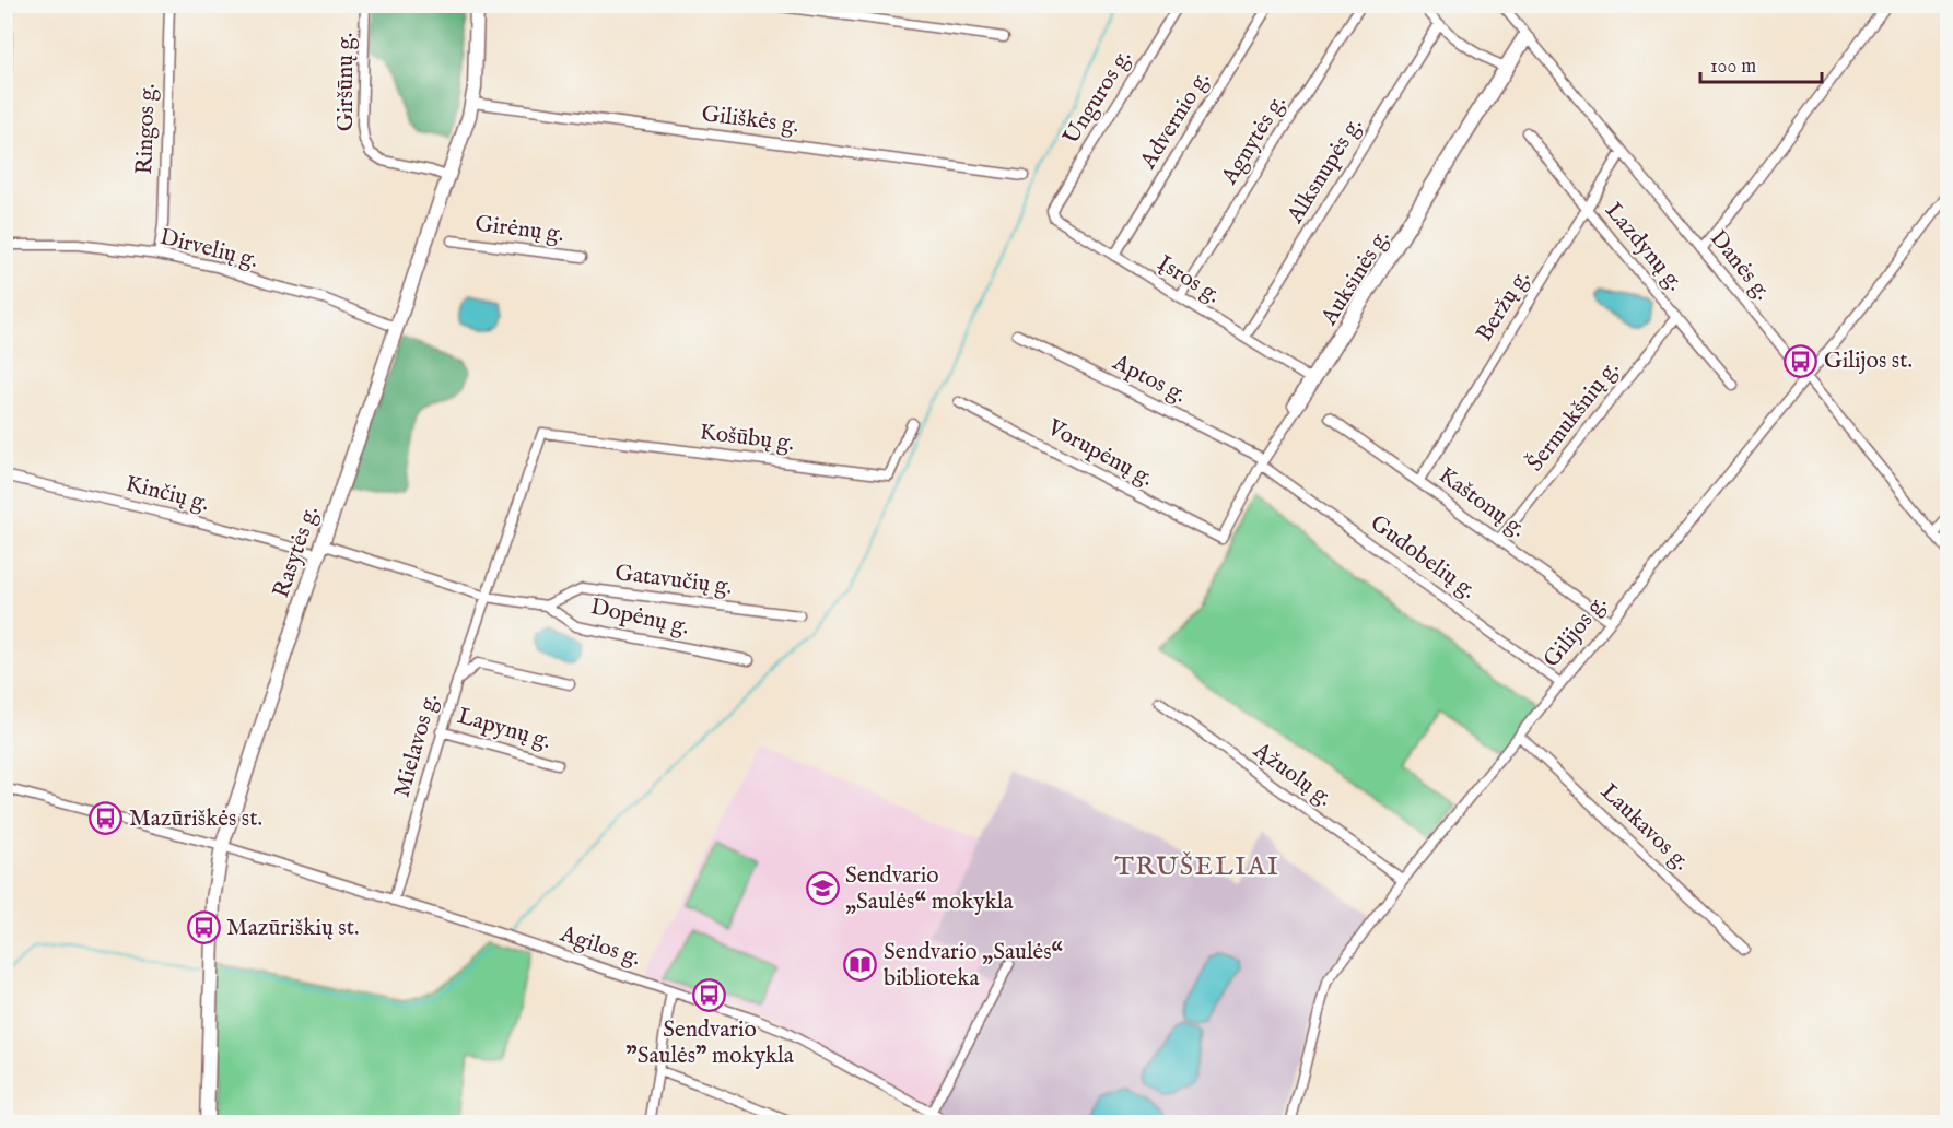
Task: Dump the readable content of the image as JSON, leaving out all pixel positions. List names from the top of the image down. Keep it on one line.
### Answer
{"streets":{"main road":["Rasytės g."],"street":["Giršūnų g.","Unguros g.","Giliškės g.","Advernio g.","Ringos g.","Agnytės g.","Alksnupės g.","Girėnų g.","Lazdynų g.","Dirvelių g.","Danės g.","Auksinės g.","Įsros g.","Beržų g.","Aptos g.","Šermukšnių g.","Košūbų g.","Vorupėnų g.","Kinčių g.","Kaštonų g.","Gudobelių g.","Gatavučių g.","Dopėnų g.","Gilijos g.","Lapynų g.","Mielavos g.","Ąžuolų g.","Laukavos g.","Agilos g."]},"crossings":[["Giršūnų g.","Rasytės g."],["Unguros g.","Įsros g."],["Giliškės g.","Rasytės g."],["Advernio g.","Įsros g."],["Ringos g.","Dirvelių g."],["Agnytės g.","Įsros g."],["Alksnupės g.","Įsros g."],["Lazdynų g.","Beržų g."],["Lazdynų g.","Šermukšnių g."],["Dirvelių g.","Rasytės g."],["Danės g.","Auksinės g."],["Danės g.","Beržų g."],["Danės g.","Gilijos g."],["Auksinės g.","Aptos g."],["Auksinės g.","Vorupėnų g."],["Auksinės g.","Gudobelių g."],["Beržų g.","Kaštonų g."],["Aptos g.","Gudobelių g."],["Šermukšnių g.","Kaštonų g."],["Košūbų g.","Kinčių g."],["Košūbų g.","Dopėnų g."],["Kinčių g.","Rasytės g."],["Kinčių g.","Dopėnų g."],["Kaštonų g.","Gilijos g."],["Rasytės g.","Agilos g."],["Gudobelių g.","Gilijos g."],["Gatavučių g.","Dopėnų g."],["Gilijos g.","Ąžuolų g."],["Gilijos g.","Laukavos g."],["Lapynų g.","Mielavos g."],["Mielavos g.","Agilos g."]],"districts":["TRUŠELIAI"],"places":{"bus stop":["Gilijos st.","Mazūriškės st.","Mazūriškių st.","Sendvario \"Saulės\" mokykla"],"school or university":["Sendvario „Saulės“ mokykla"],"library":["Sendvario „Saulės“ biblioteka"]},"scale_bar":"100 m"}
